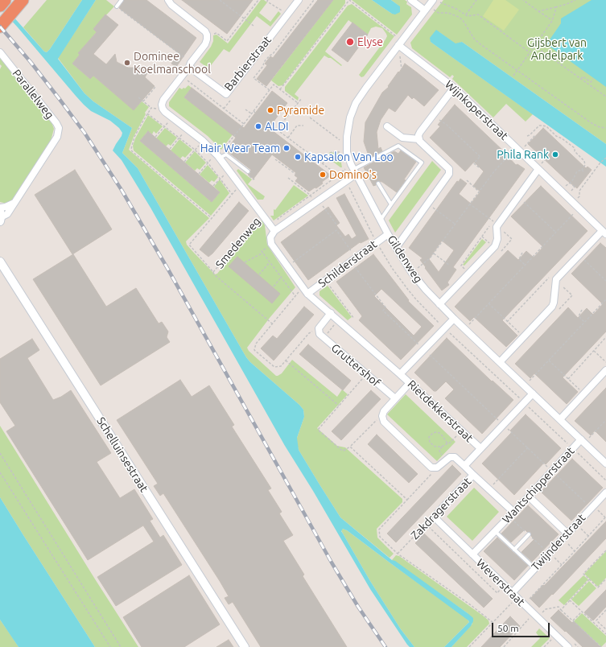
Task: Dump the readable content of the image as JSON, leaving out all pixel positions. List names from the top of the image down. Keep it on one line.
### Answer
{"streets":{"street":["Barbierstraat","Parallelweg","Wijnkoperstraat","Smedenweg","Gildenweg","Schilderstraat","Gruttershof","Rietdekkerstraat","Schelluinsestraat","Wantschipperstraat","Zakdragerstraat","Twijnderstraat","Weverstraat"]},"crossings":[["Wijnkoperstraat","Gildenweg"],["Gildenweg","Schilderstraat"],["Gildenweg","Wantschipperstraat"],["Gildenweg","Zakdragerstraat"],["Schilderstraat","Gruttershof"],["Gruttershof","Rietdekkerstraat"],["Rietdekkerstraat","Zakdragerstraat"],["Wantschipperstraat","Twijnderstraat"],["Wantschipperstraat","Weverstraat"],["Zakdragerstraat","Weverstraat"],["Twijnderstraat","Weverstraat"]],"parks":["Gijsbert van Andelpark"],"places":["Elyse","Dominee Koelmanschool","Pyramide","ALDI","Hair Wear Team","Phila Rank","Kapsalon Van Loo","Domino's"],"scale_bar":"50 m"}
